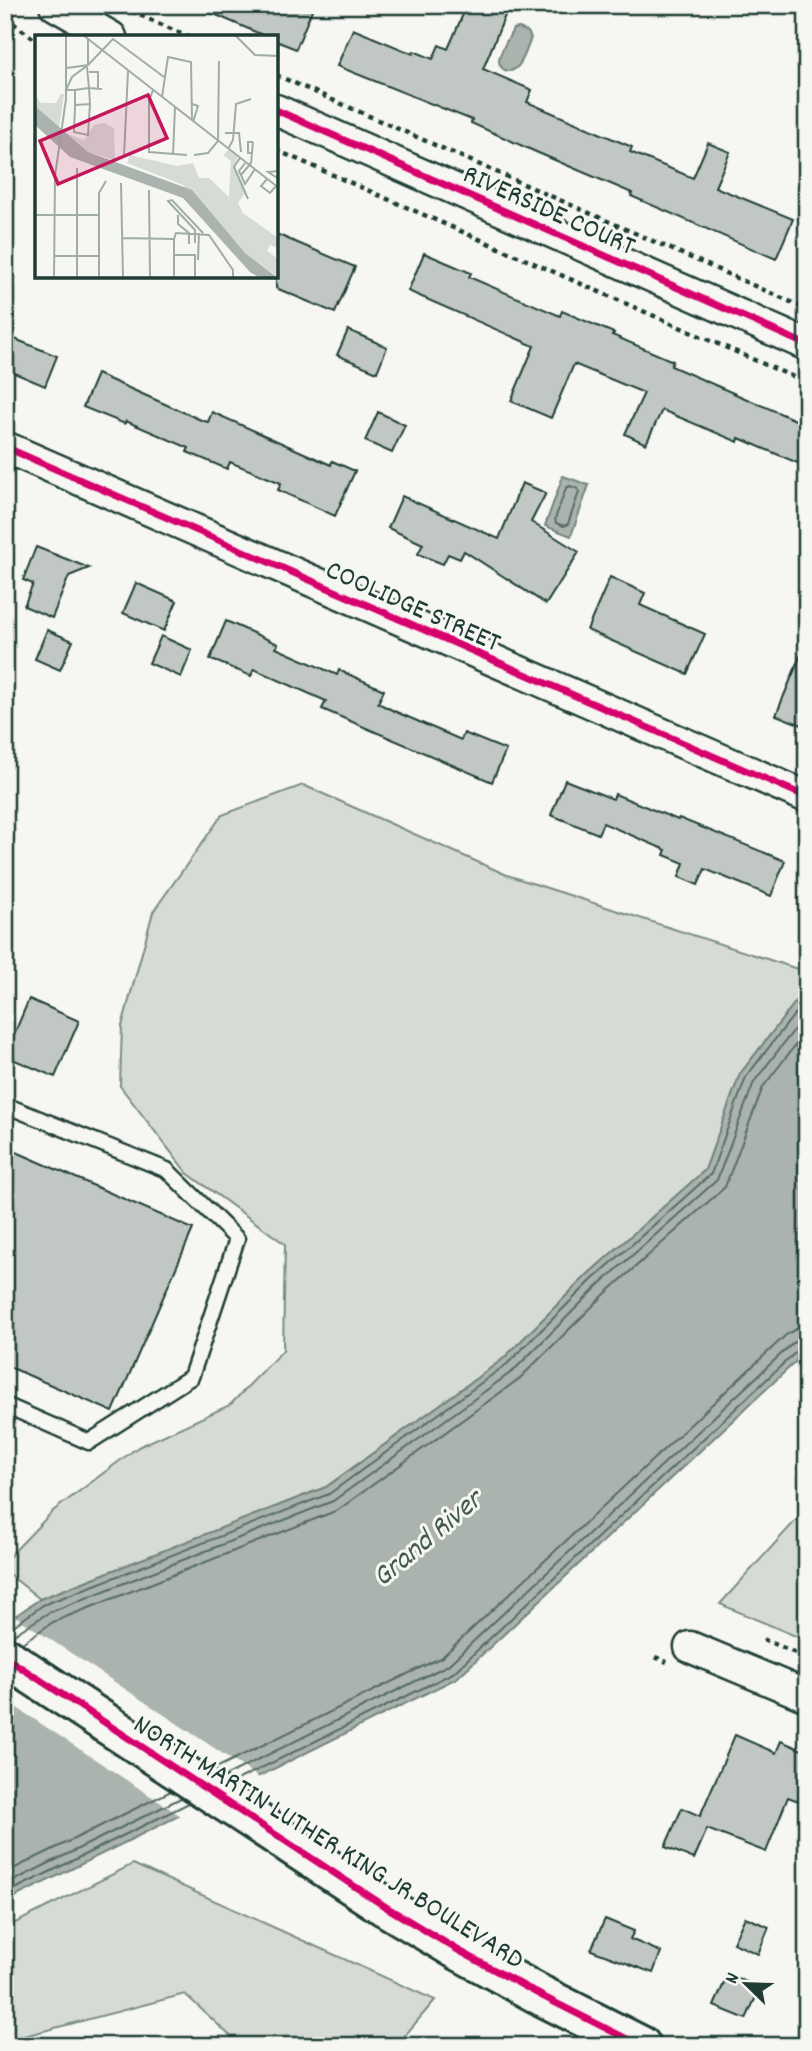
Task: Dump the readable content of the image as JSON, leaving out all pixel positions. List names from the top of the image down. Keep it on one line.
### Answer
{"streets":{"street":["RIVERSIDE COURT","COOLIDGE STREET","NORTH MARTIN LUTHER KING JR BOULEVARD"]},"water":["Grand River"],"north":"top left"}
